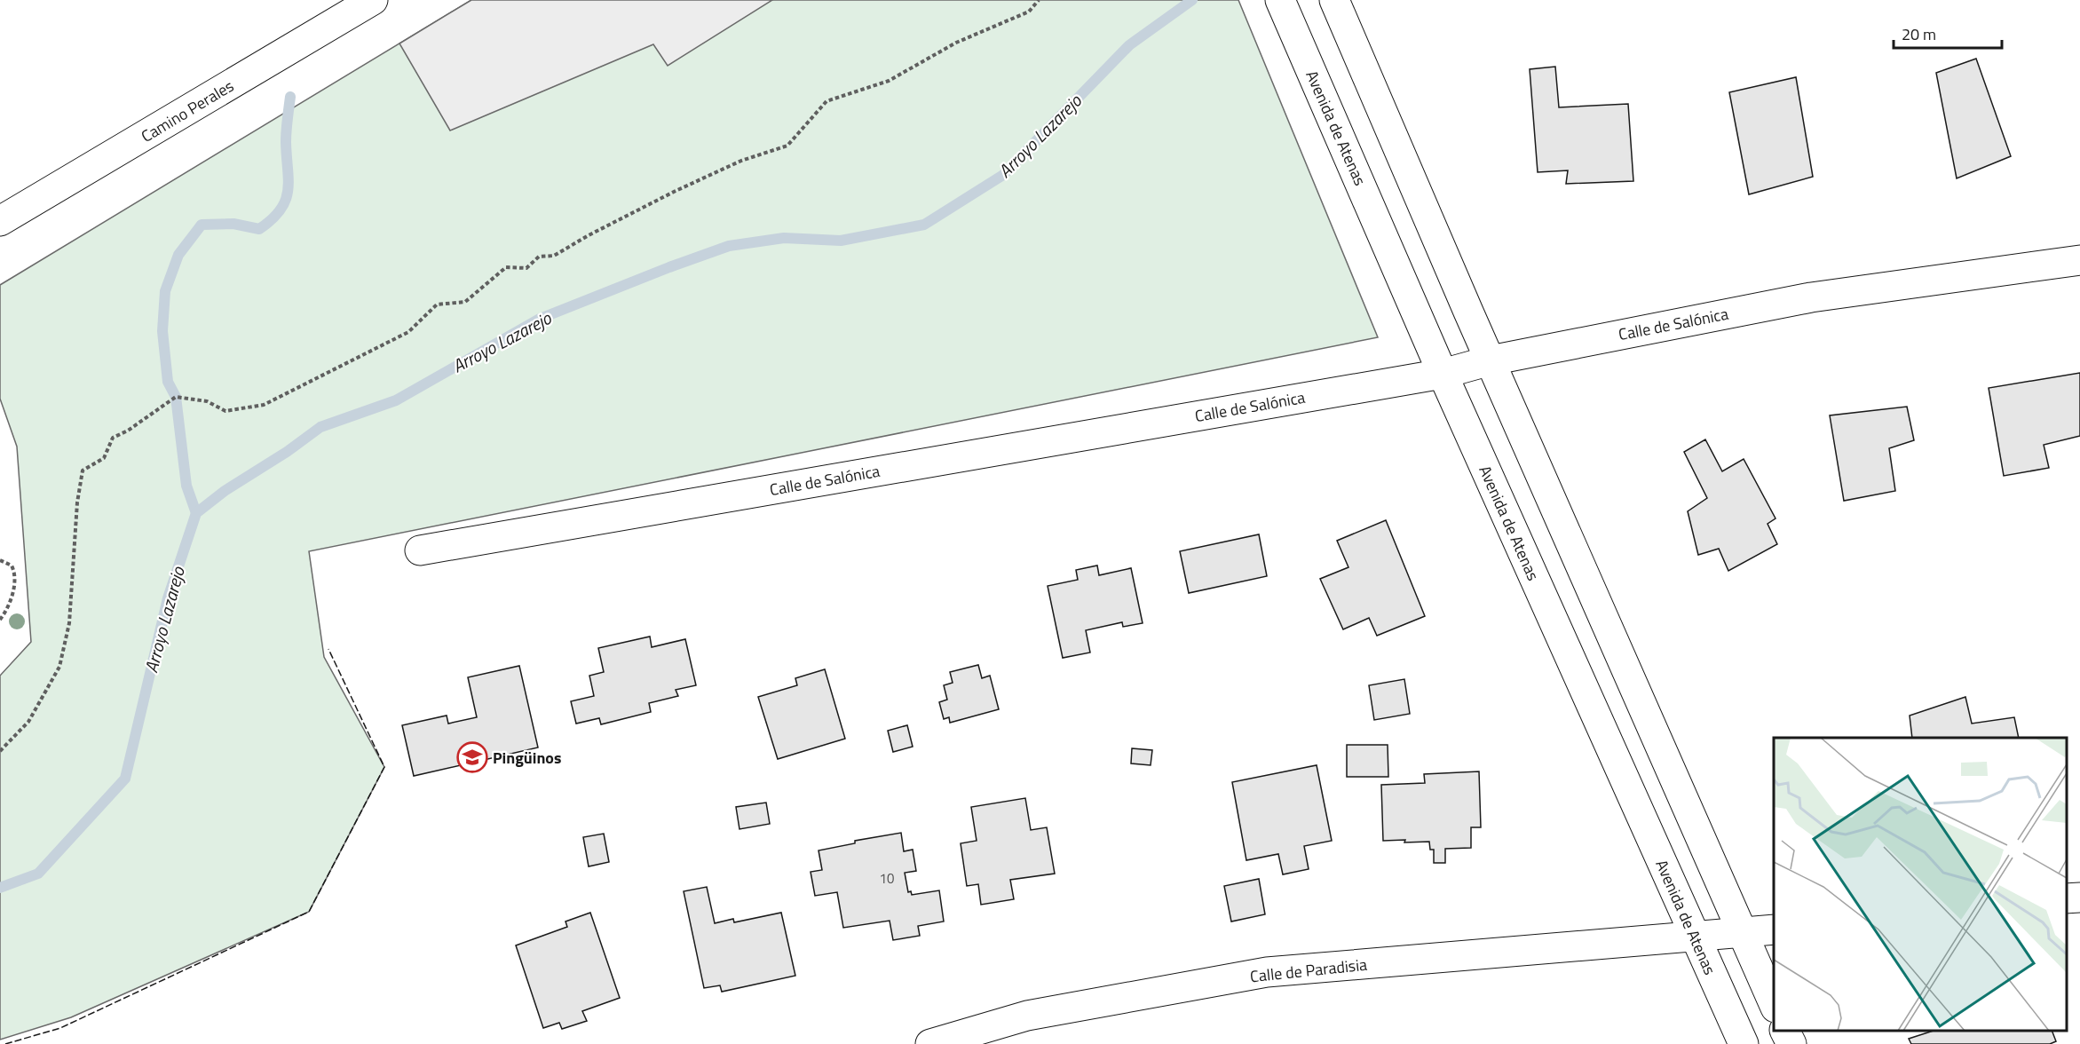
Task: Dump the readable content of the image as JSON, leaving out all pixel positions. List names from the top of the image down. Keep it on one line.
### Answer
{"streets":{"street":["Camino Perales","Avenida de Atenas","Calle de Salónica","Calle de Paradisia"]},"crossings":[["Avenida de Atenas","Calle de Salónica"],["Avenida de Atenas","Calle de Paradisia"]],"water":["Arroyo Lazarejo"],"places":{"school or university":["Pingüinos"]},"house_numbers":["10"],"scale_bar":"20 m"}
